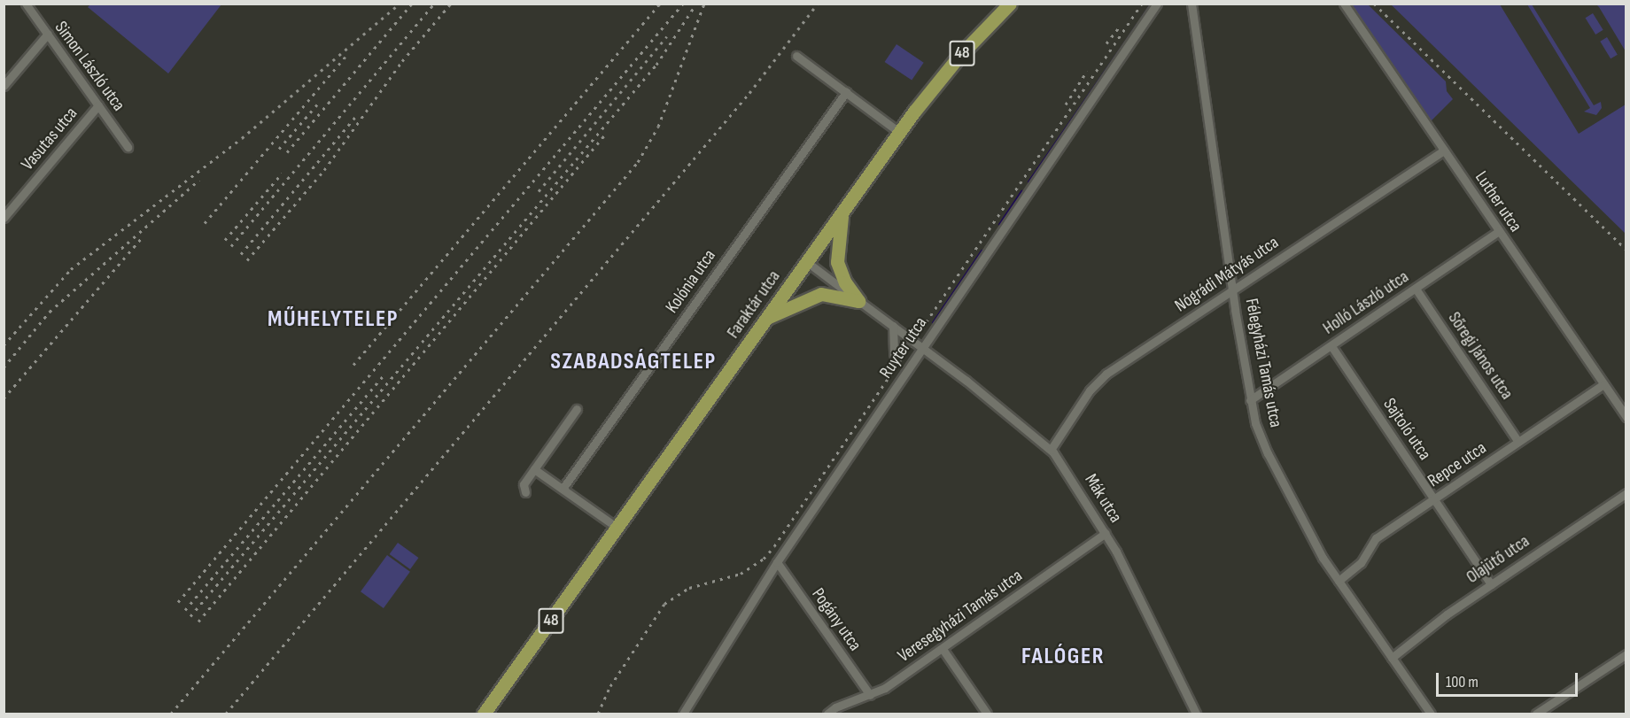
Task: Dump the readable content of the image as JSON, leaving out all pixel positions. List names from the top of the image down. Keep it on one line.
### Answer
{"streets":{"main road":["48","Faraktár utca"],"street":["Simon László utca","Vasutas utca","Luther utca","Nógrádi Mátyás utca","Kolónia utca","Holló László utca","Ruyter utca","Sőregi János utca","Félegyházi Tamás utca","Sajtoló utca","Repce utca","Mák utca","Olajütő utca","Veresegyházi Tamás utca","Pogány utca"]},"crossings":[["Simon László utca","Vasutas utca"],["Luther utca","Nógrádi Mátyás utca"],["Luther utca","Holló László utca"],["Luther utca","Repce utca"],["Nógrádi Mátyás utca","Félegyházi Tamás utca"],["Nógrádi Mátyás utca","Mák utca"],["Holló László utca","Sőregi János utca"],["Holló László utca","Félegyházi Tamás utca"],["Holló László utca","Sajtoló utca"],["Faraktár utca","Mák utca"],["Ruyter utca","Mák utca"],["Ruyter utca","Pogány utca"],["Sőregi János utca","Repce utca"],["Félegyházi Tamás utca","Repce utca"],["Félegyházi Tamás utca","Olajütő utca"],["Sajtoló utca","Repce utca"],["Sajtoló utca","Olajütő utca"],["Mák utca","Veresegyházi Tamás utca"],["Veresegyházi Tamás utca","Pogány utca"]],"districts":["MŰHELYTELEP","SZABADSÁGTELEP","FALÓGER"],"scale_bar":"100 m"}
